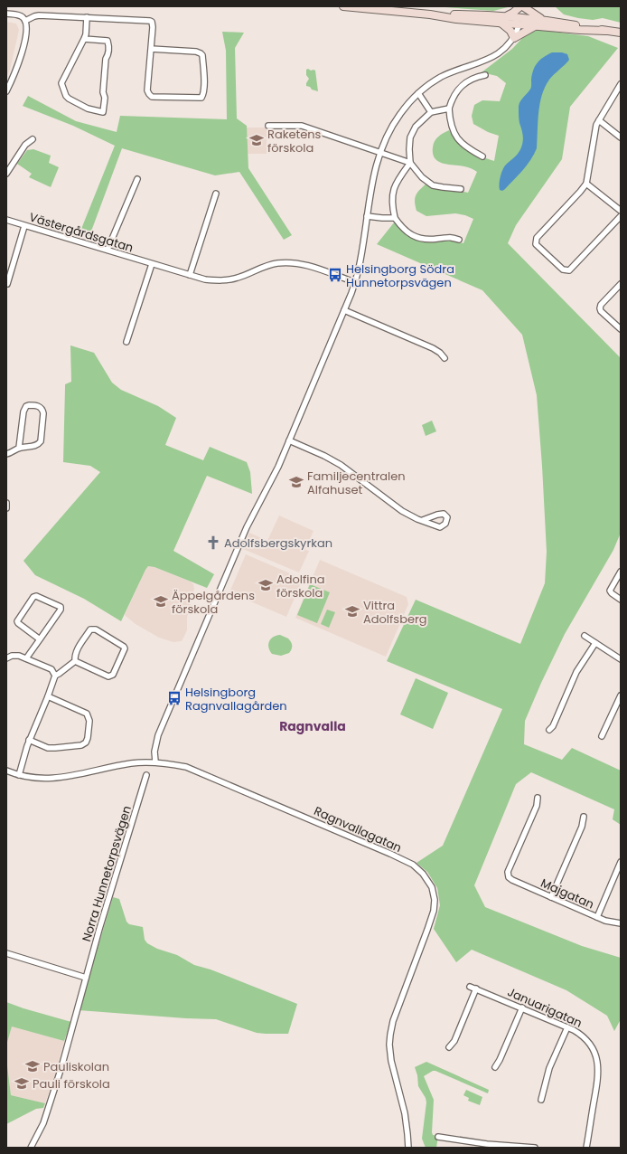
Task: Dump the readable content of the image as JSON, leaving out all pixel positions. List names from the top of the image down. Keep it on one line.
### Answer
{"streets":{"street":["Västergårdsgatan","Ragnvallagatan","Norra Hunnetorpsvägen","Majgatan","Januarigatan"]},"districts":["Ragnvalla"],"places":{"school or university":["Raketens förskola","Familjecentralen Alfahuset","Adolfina förskola","Äppelgårdens förskola","Vittra Adolfsberg","Pauliskolan","Pauli förskola"],"bus stop":["Helsingborg Södra Hunnetorpsvägen","Helsingborg Ragnvallagården"],"church":["Adolfsbergskyrkan"]}}
